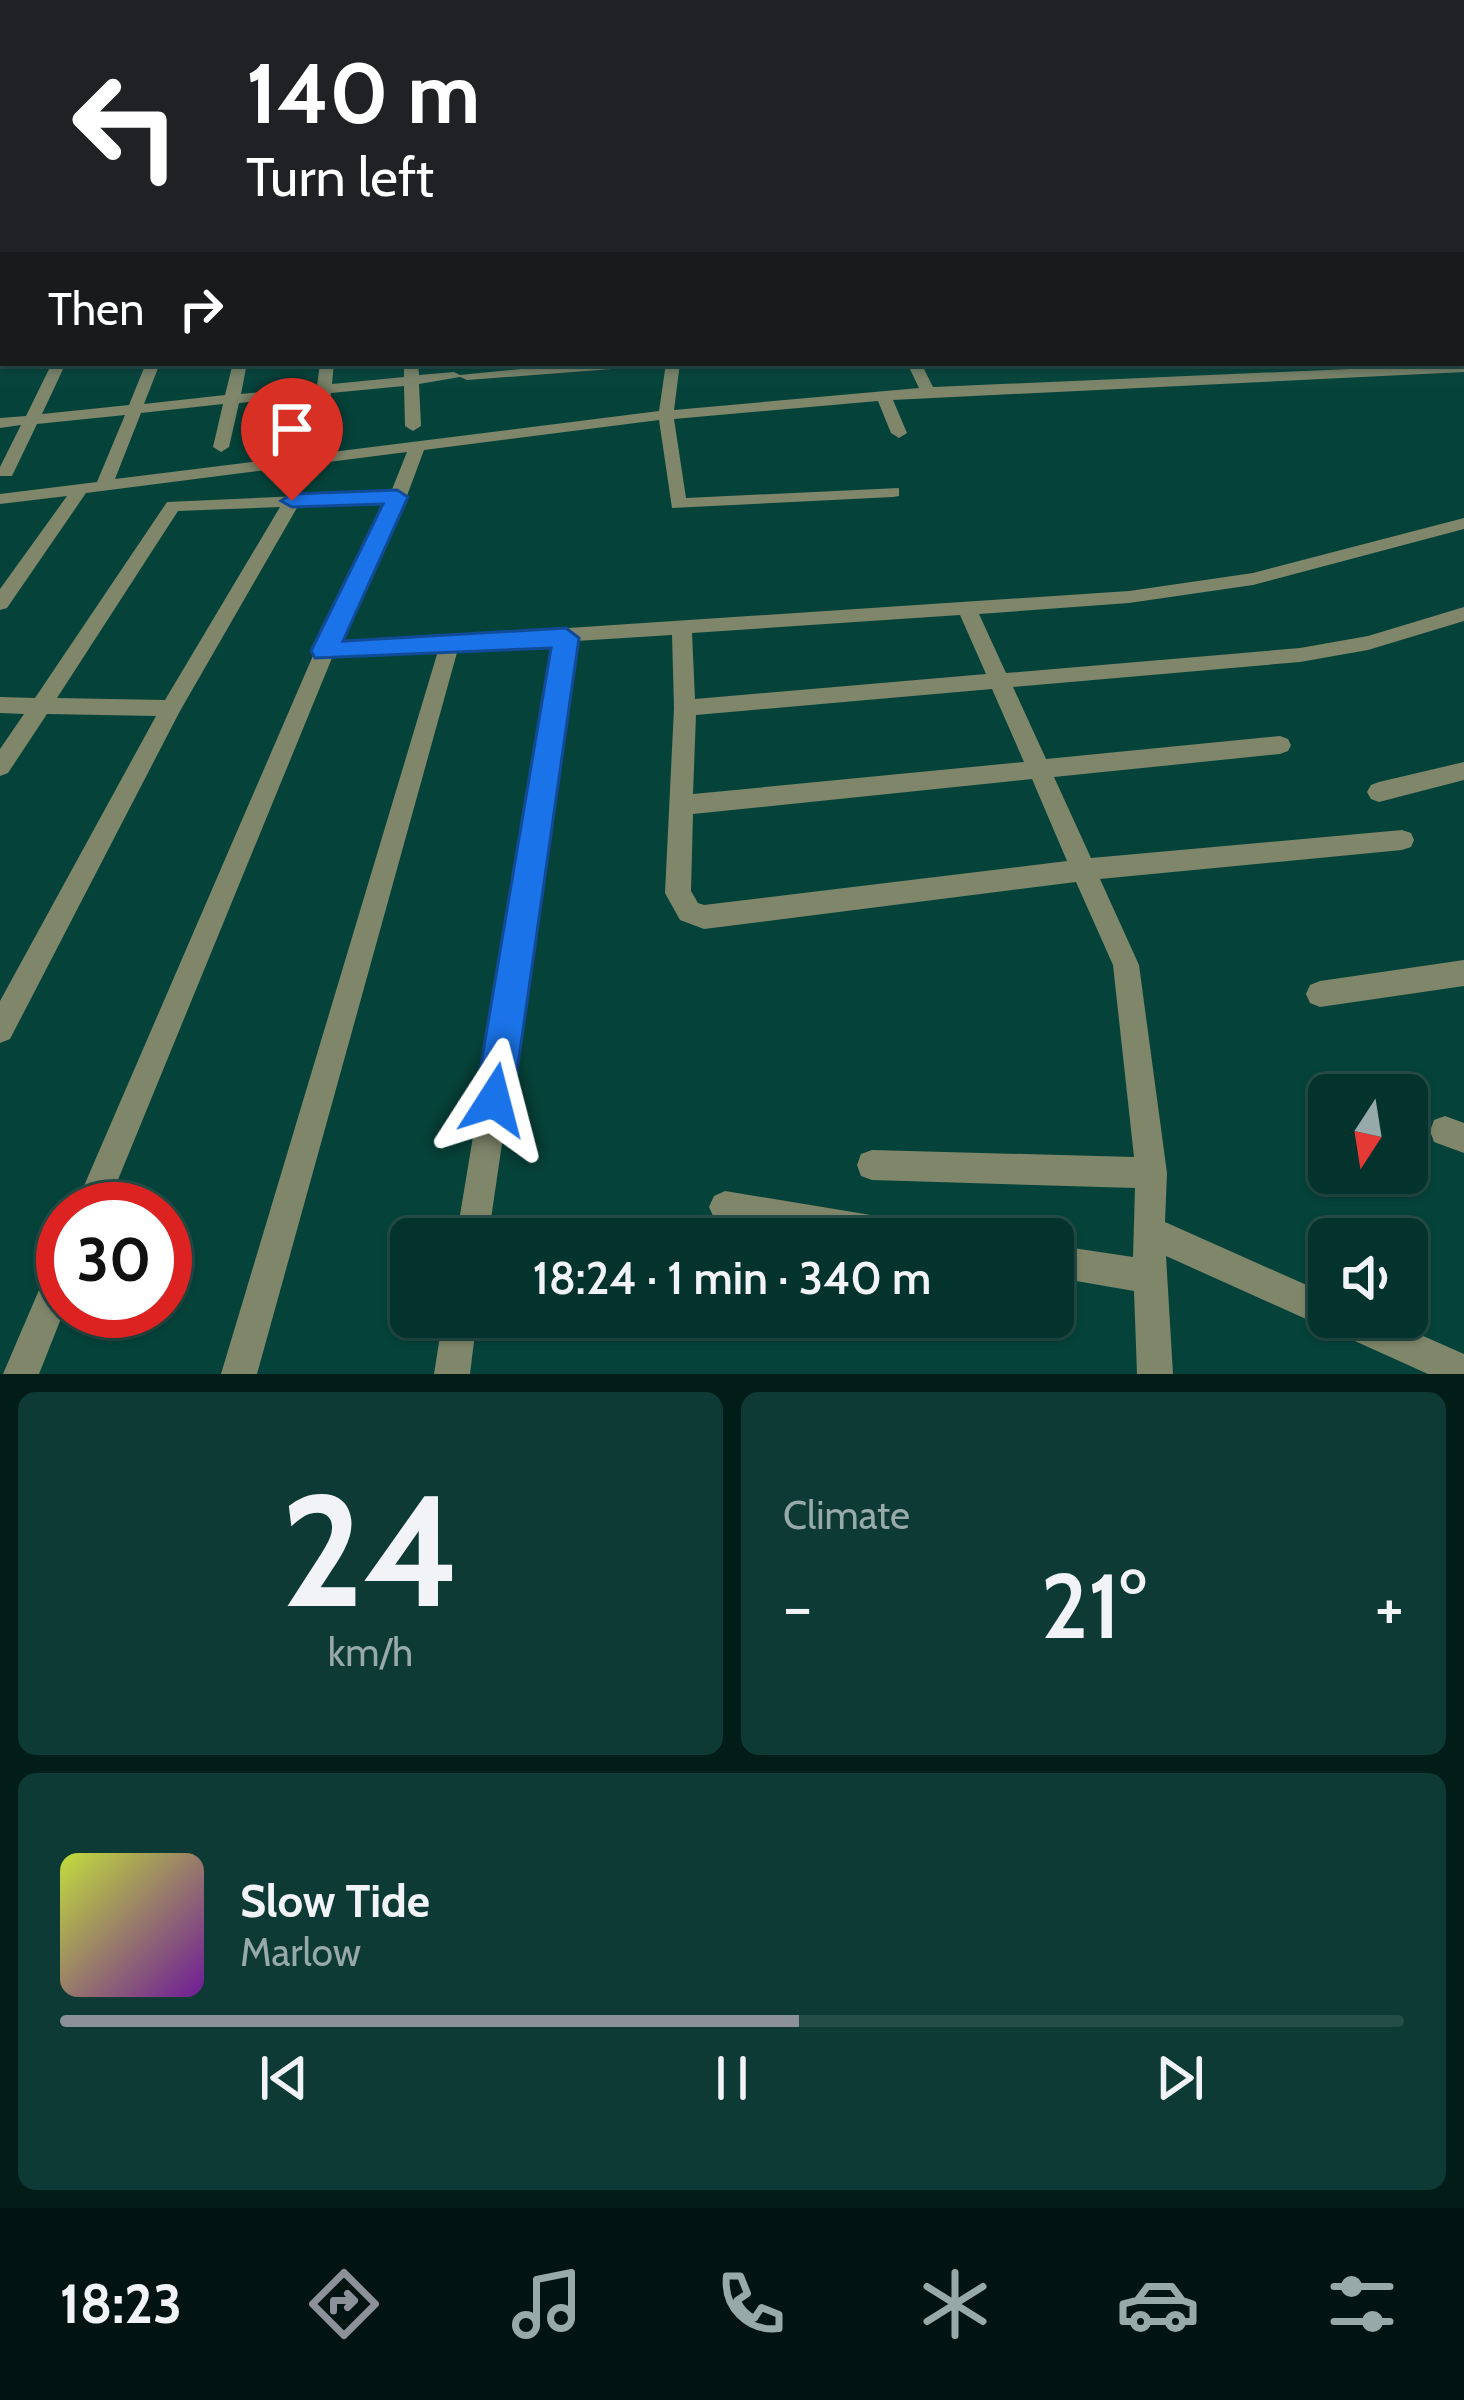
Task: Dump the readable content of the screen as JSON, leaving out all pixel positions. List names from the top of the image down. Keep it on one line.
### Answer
{"north":"bottom","page":{"turn":["140 m","Turn left"],"then":"Then","limit":"30","trip":"18:24 · 1 min · 340 m","tile":[["24","km/h"],"Climate"],"heat":["−","21°","+"],"song":["Slow Tide","Marlow"],"tabs":"18:23"}}
